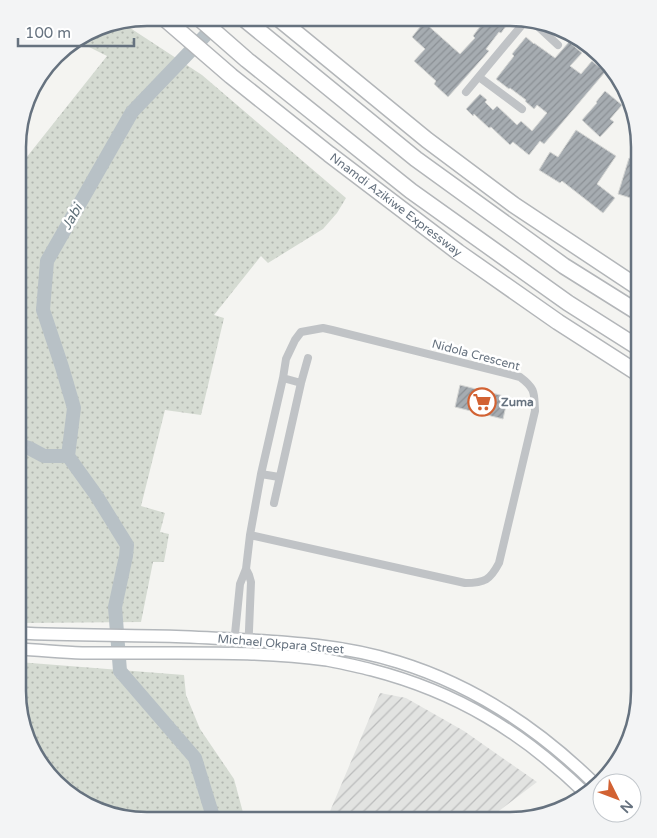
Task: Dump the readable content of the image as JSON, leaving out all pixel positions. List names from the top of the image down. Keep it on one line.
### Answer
{"streets":{"highway":["Nnamdi Azikiwe Expressway"],"main road":["Michael Okpara Street"],"street":["Nidola Crescent"]},"water":["Jabi"],"places":{"supermarket":["Zuma"]},"scale_bar":"100 m","north":"bottom right"}
